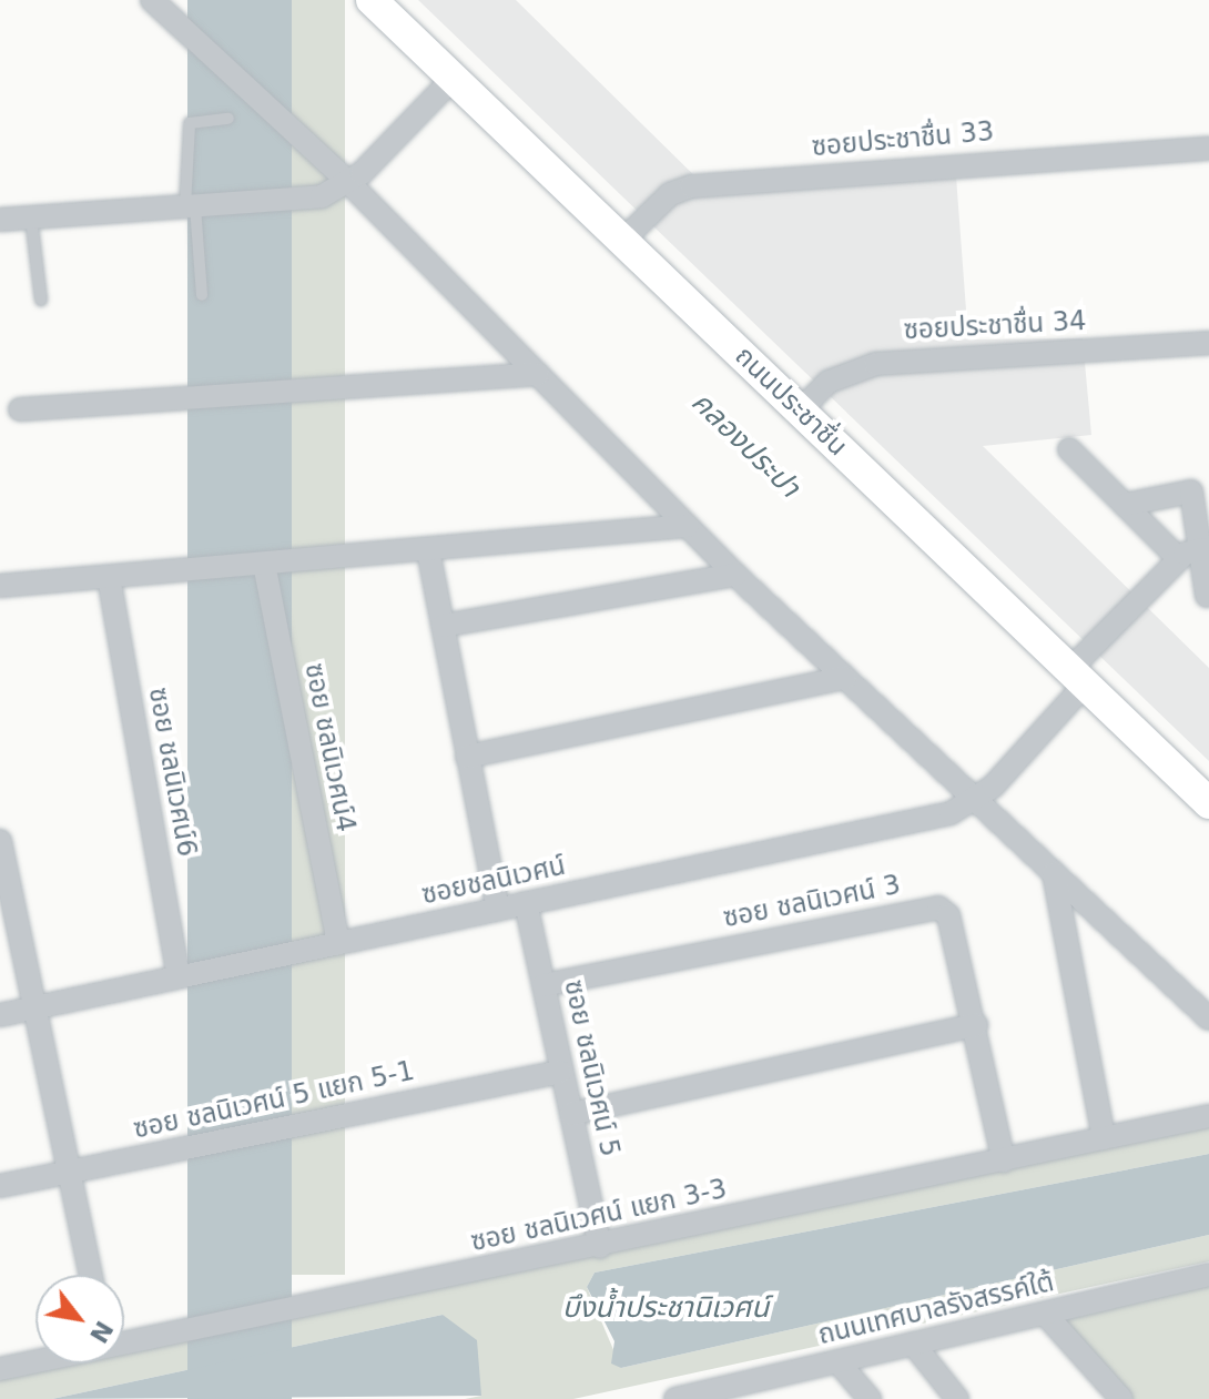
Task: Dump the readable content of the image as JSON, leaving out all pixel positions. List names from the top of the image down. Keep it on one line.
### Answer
{"streets":{"main road":["ถนนประชาชื่น"],"street":["ซอยประชาชื่น 33","ซอยประชาชื่น 34","ซอย ชลนิเวศน์4","ซอย ชลนิเวศน์6","ซอยชลนิเวศน์","ซอย ชลนิเวศน์ 3","ซอย ชลนิเวศน์ 5","ซอย ชลนิเวศน์ 5 แยก 5-1","ซอย ชลนิเวศน์ แยก 3-3","ถนนเทศบาลรังสรรค์ใต้"]},"crossings":[["ซอยประชาชื่น 33","ถนนประชาชื่น"],["ซอยประชาชื่น 34","ถนนประชาชื่น"],["ซอย ชลนิเวศน์4","ซอยชลนิเวศน์"],["ซอย ชลนิเวศน์6","ซอยชลนิเวศน์"],["ซอยชลนิเวศน์","ซอย ชลนิเวศน์ 5"],["ซอย ชลนิเวศน์ 3","ซอย ชลนิเวศน์ 5"],["ซอย ชลนิเวศน์ 3","ซอย ชลนิเวศน์ แยก 3-3"],["ซอย ชลนิเวศน์ 5","ซอย ชลนิเวศน์ 5 แยก 5-1"],["ซอย ชลนิเวศน์ 5","ซอย ชลนิเวศน์ แยก 3-3"]],"water":["คลองประปา","บึงน้ำประชานิเวศน์"],"north":"bottom right"}
